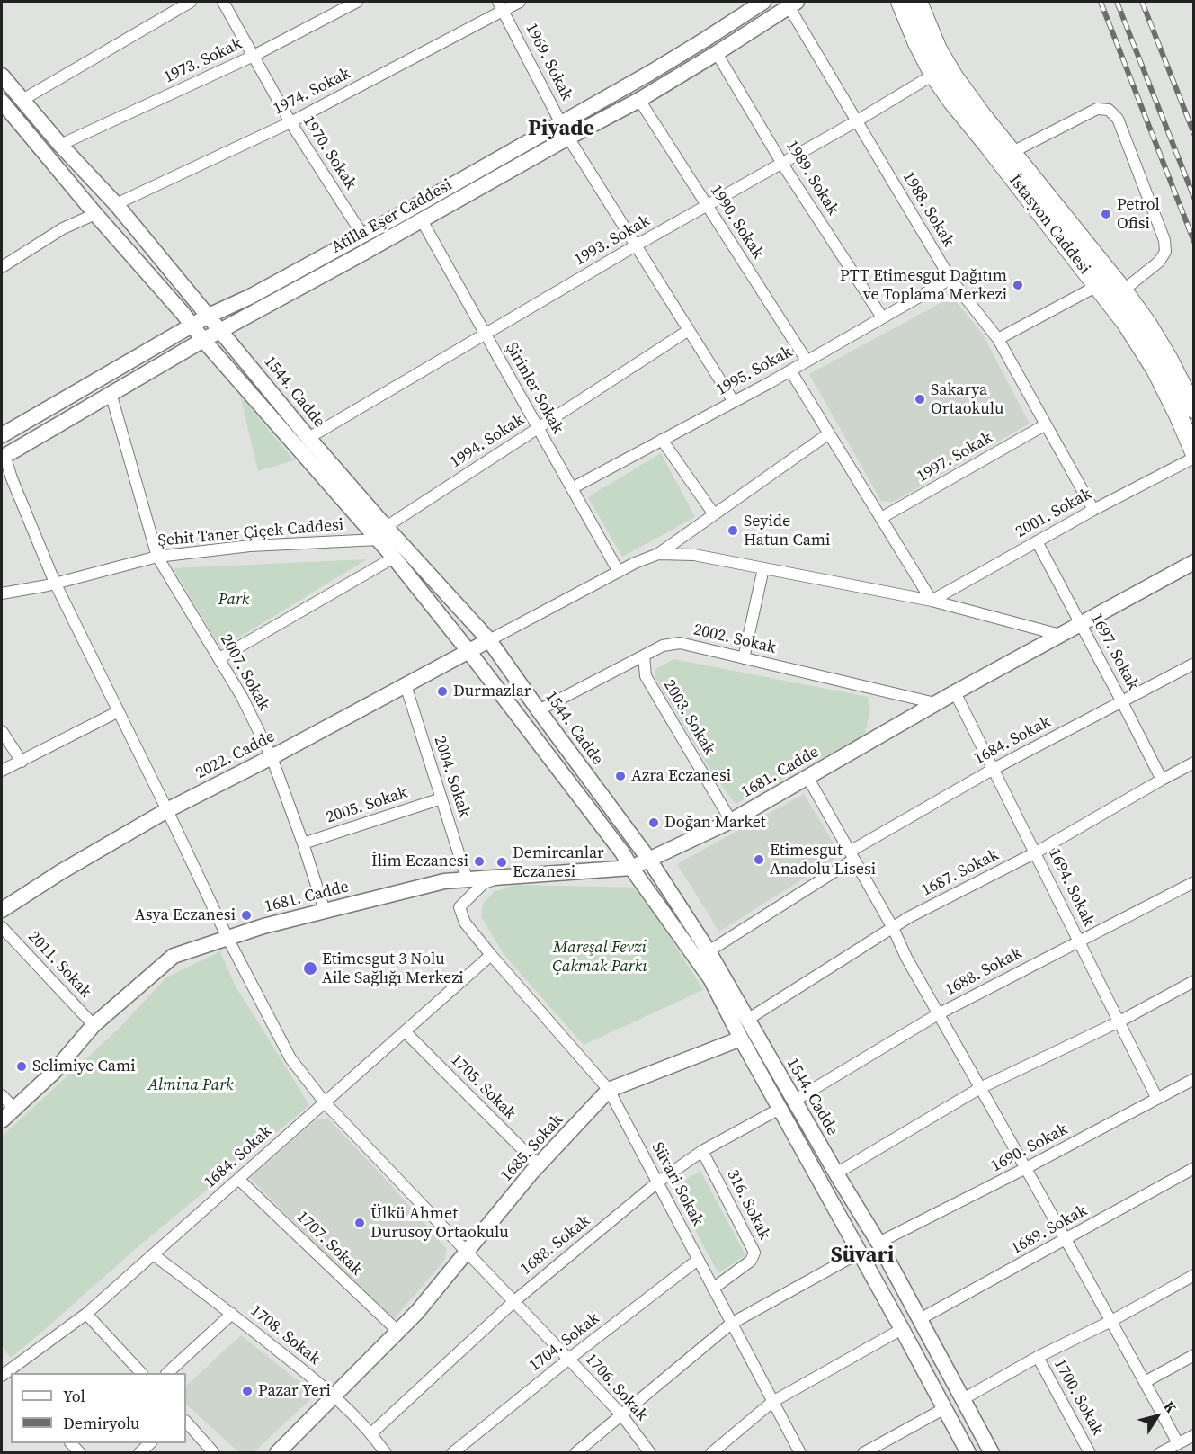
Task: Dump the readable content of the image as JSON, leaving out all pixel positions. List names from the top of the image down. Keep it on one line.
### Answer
{"streets":{"main road":["Atilla Eşer Caddesi","İstasyon Caddesi","1544. Cadde","2022. Cadde","1681. Cadde","1685. Sokak"],"street":["1973. Sokak","1969. Sokak","1974. Sokak","1970. Sokak","1989. Sokak","1988. Sokak","1990. Sokak","1993. Sokak","1995. Sokak","Şirinler Sokak","1994. Sokak","1997. Sokak","2001. Sokak","Şehit Taner Çiçek Caddesi","2002. Sokak","1697. Sokak","2007. Sokak","2003. Sokak","1684. Sokak","2004. Sokak","2005. Sokak","1687. Sokak","1694. Sokak","2011. Sokak","1688. Sokak","1705. Sokak","1690. Sokak","Süvari Sokak","316. Sokak","1689. Sokak","1707. Sokak","1708. Sokak","1704. Sokak","1706. Sokak","1700. Sokak"]},"crossings":[["1973. Sokak","1970. Sokak"],["1973. Sokak","1544. Cadde"],["1969. Sokak","1974. Sokak"],["1969. Sokak","Atilla Eşer Caddesi"],["1969. Sokak","1993. Sokak"],["1969. Sokak","1995. Sokak"],["1969. Sokak","1994. Sokak"],["1974. Sokak","1970. Sokak"],["1974. Sokak","1544. Cadde"],["1970. Sokak","Atilla Eşer Caddesi"],["1989. Sokak","Atilla Eşer Caddesi"],["1989. Sokak","1993. Sokak"],["1989. Sokak","1995. Sokak"],["1988. Sokak","Atilla Eşer Caddesi"],["1988. Sokak","1993. Sokak"],["1988. Sokak","1995. Sokak"],["1988. Sokak","1997. Sokak"],["1988. Sokak","2001. Sokak"],["Atilla Eşer Caddesi","1990. Sokak"],["Atilla Eşer Caddesi","Şirinler Sokak"],["Atilla Eşer Caddesi","1544. Cadde"],["Atilla Eşer Caddesi","2007. Sokak"],["Atilla Eşer Caddesi","1706. Sokak"],["1990. Sokak","1993. Sokak"],["1990. Sokak","1995. Sokak"],["İstasyon Caddesi","1993. Sokak"],["1993. Sokak","Şirinler Sokak"],["1993. Sokak","1544. Cadde"],["1995. Sokak","Şirinler Sokak"],["Şirinler Sokak","1994. Sokak"],["1544. Cadde","1994. Sokak"],["1544. Cadde","Şehit Taner Çiçek Caddesi"],["1544. Cadde","2002. Sokak"],["1544. Cadde","1684. Sokak"],["1544. Cadde","2022. Cadde"],["1544. Cadde","1681. Cadde"],["1544. Cadde","1687. Sokak"],["1544. Cadde","1688. Sokak"],["1544. Cadde","1685. Sokak"],["1544. Cadde","1690. Sokak"],["1544. Cadde","1689. Sokak"],["1994. Sokak","Şehit Taner Çiçek Caddesi"],["2001. Sokak","1697. Sokak"],["Şehit Taner Çiçek Caddesi","2007. Sokak"],["Şehit Taner Çiçek Caddesi","1706. Sokak"],["2002. Sokak","2003. Sokak"],["2002. Sokak","1681. Cadde"],["1697. Sokak","1684. Sokak"],["1697. Sokak","1681. Cadde"],["1697. Sokak","1687. Sokak"],["2007. Sokak","2022. Cadde"],["2007. Sokak","1681. Cadde"],["2007. Sokak","2005. Sokak"],["2003. Sokak","1681. Cadde"],["1684. Sokak","1694. Sokak"],["1684. Sokak","1705. Sokak"],["1684. Sokak","Süvari Sokak"],["1684. Sokak","1707. Sokak"],["1684. Sokak","1708. Sokak"],["1684. Sokak","1706. Sokak"],["2022. Cadde","2004. Sokak"],["2022. Cadde","1706. Sokak"],["1681. Cadde","2004. Sokak"],["1681. Cadde","1694. Sokak"],["1681. Cadde","2011. Sokak"],["1681. Cadde","Süvari Sokak"],["1681. Cadde","1706. Sokak"],["2004. Sokak","2005. Sokak"],["1687. Sokak","1694. Sokak"],["1694. Sokak","1688. Sokak"],["1694. Sokak","1690. Sokak"],["1688. Sokak","Süvari Sokak"],["1688. Sokak","316. Sokak"],["1688. Sokak","1708. Sokak"],["1688. Sokak","1706. Sokak"],["1705. Sokak","1685. Sokak"],["1685. Sokak","Süvari Sokak"],["1685. Sokak","1707. Sokak"],["1685. Sokak","1708. Sokak"],["1685. Sokak","1706. Sokak"],["Süvari Sokak","316. Sokak"],["Süvari Sokak","1704. Sokak"],["1704. Sokak","1706. Sokak"]],"districts":["Piyade","Süvari"],"parks":["Park","Mareşal Fevzi Çakmak Parkı","Almina Park"],"places":["Petrol Ofisi","PTT Etimesgut Dağıtım ve Toplama Merkezi","Sakarya Ortaokulu","Seyide Hatun Cami","Durmazlar","Azra Eczanesi","Doğan Market","Etimesgut Anadolu Lisesi","İlim Eczanesi","Demircanlar Eczanesi","Asya Eczanesi","Etimesgut 3 Nolu Aile Sağlığı Merkezi","Selimiye Cami","Ülkü Ahmet Durusoy Ortaokulu","Pazar Yeri"],"legend":["Yol","Demiryolu"],"north":"top right"}
